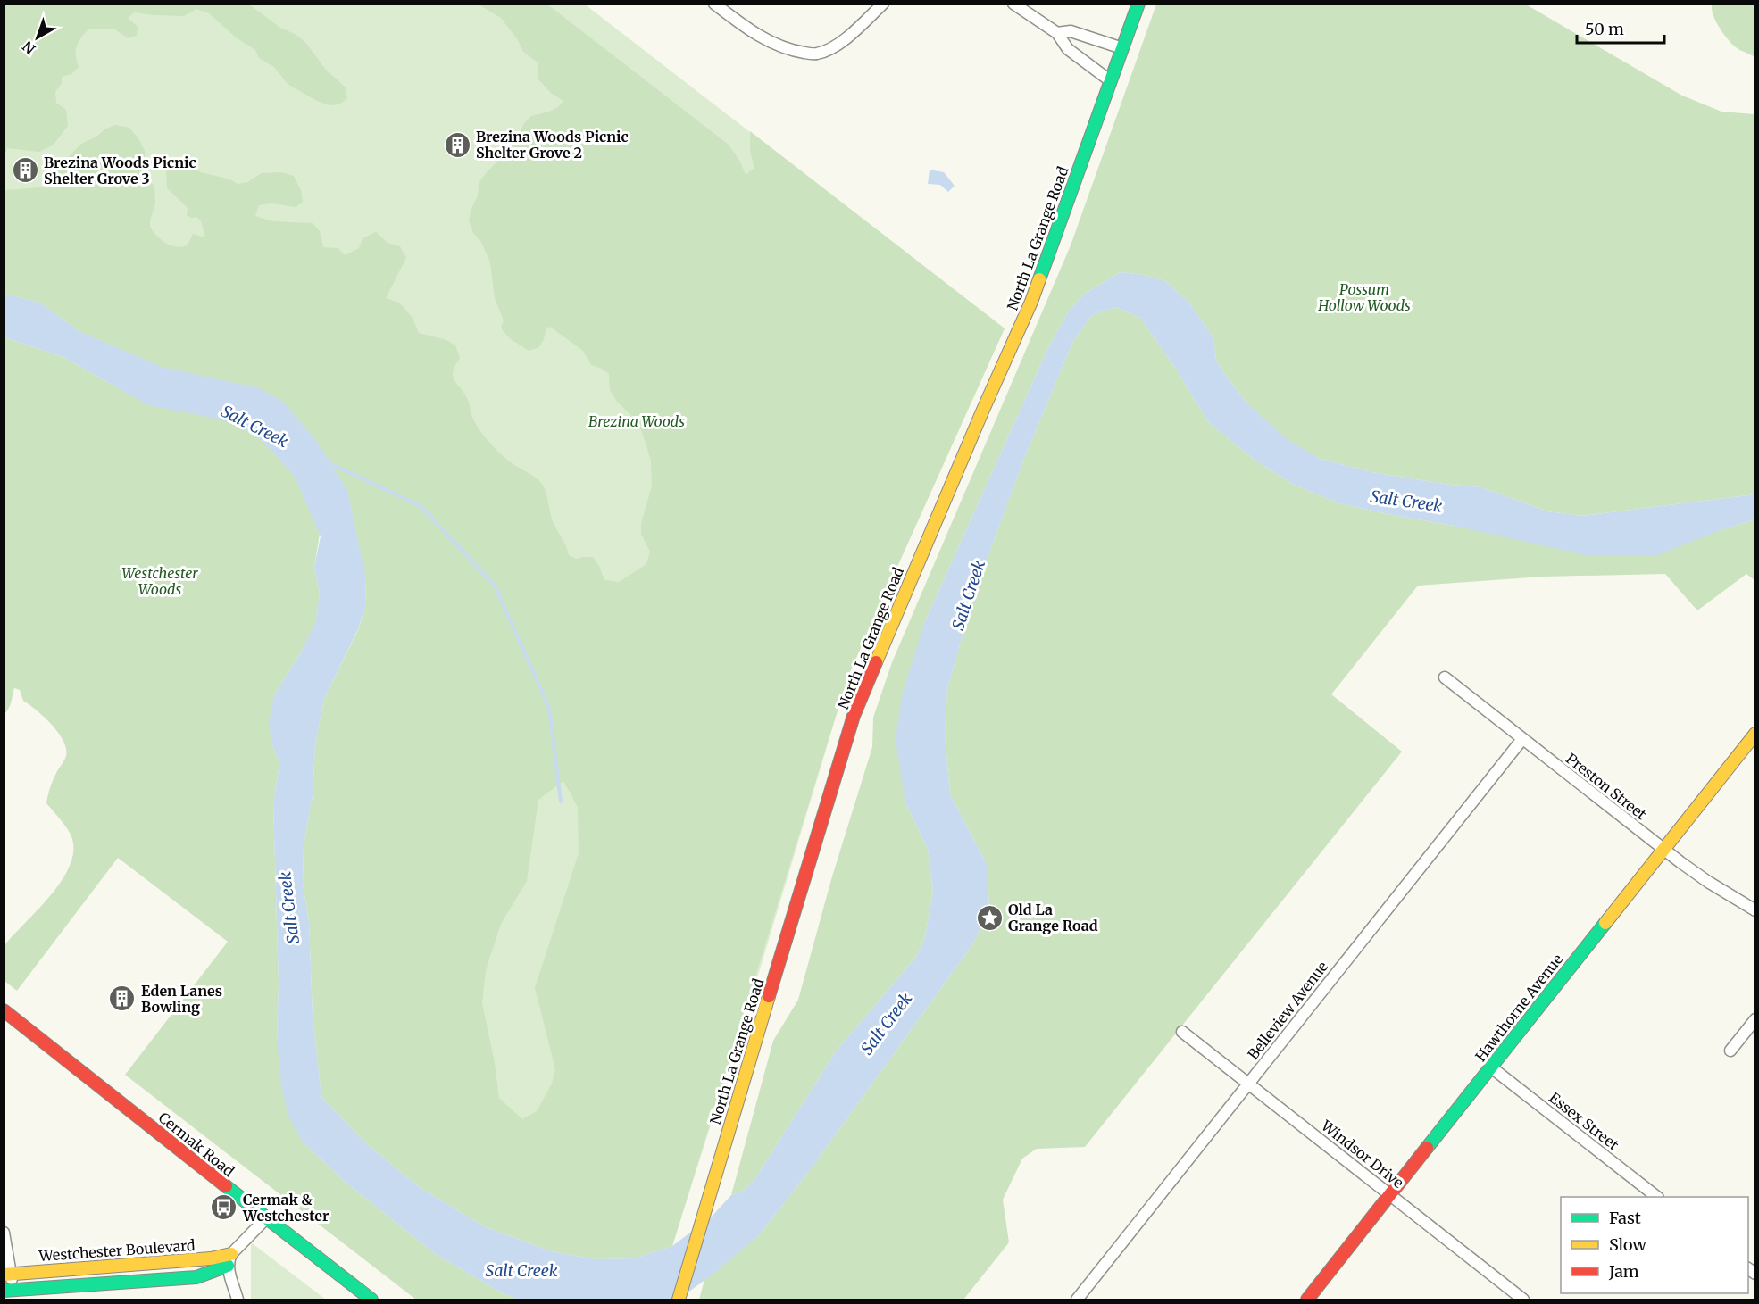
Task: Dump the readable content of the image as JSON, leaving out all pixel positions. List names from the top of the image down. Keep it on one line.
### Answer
{"streets":{"main road":["North La Grange Road","Hawthorne Avenue","Cermak Road","Westchester Boulevard"],"street":["Preston Street","Belleview Avenue","Essex Street","Windsor Drive"]},"crossings":[["Preston Street","Hawthorne Avenue"],["Preston Street","Belleview Avenue"],["Hawthorne Avenue","Essex Street"],["Hawthorne Avenue","Windsor Drive"],["Belleview Avenue","Windsor Drive"]],"water":["Salt Creek"],"parks":["Possum Hollow Woods","Brezina Woods","Westchester Woods"],"places":{"building":["Brezina Woods Picnic Shelter Grove 2","Brezina Woods Picnic Shelter Grove 3","Eden Lanes Bowling"],"place":["Old La Grange Road"],"bus stop":["Cermak & Westchester"]},"legend":["Fast","Slow","Jam"],"scale_bar":"50 m","north":"bottom left"}
